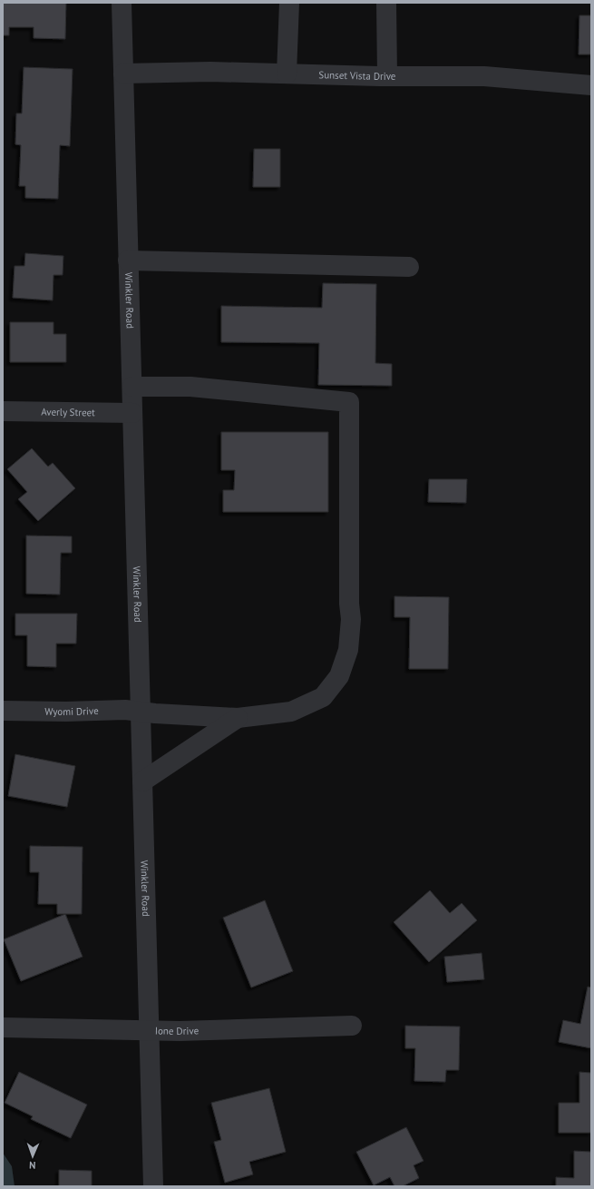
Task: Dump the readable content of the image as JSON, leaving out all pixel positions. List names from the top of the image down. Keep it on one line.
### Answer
{"streets":{"street":["Sunset Vista Drive","Winkler Road","Averly Street","Wyomi Drive","Ione Drive"]},"crossings":[["Sunset Vista Drive","Winkler Road"],["Winkler Road","Averly Street"],["Winkler Road","Wyomi Drive"],["Winkler Road","Ione Drive"]],"north":"bottom"}
